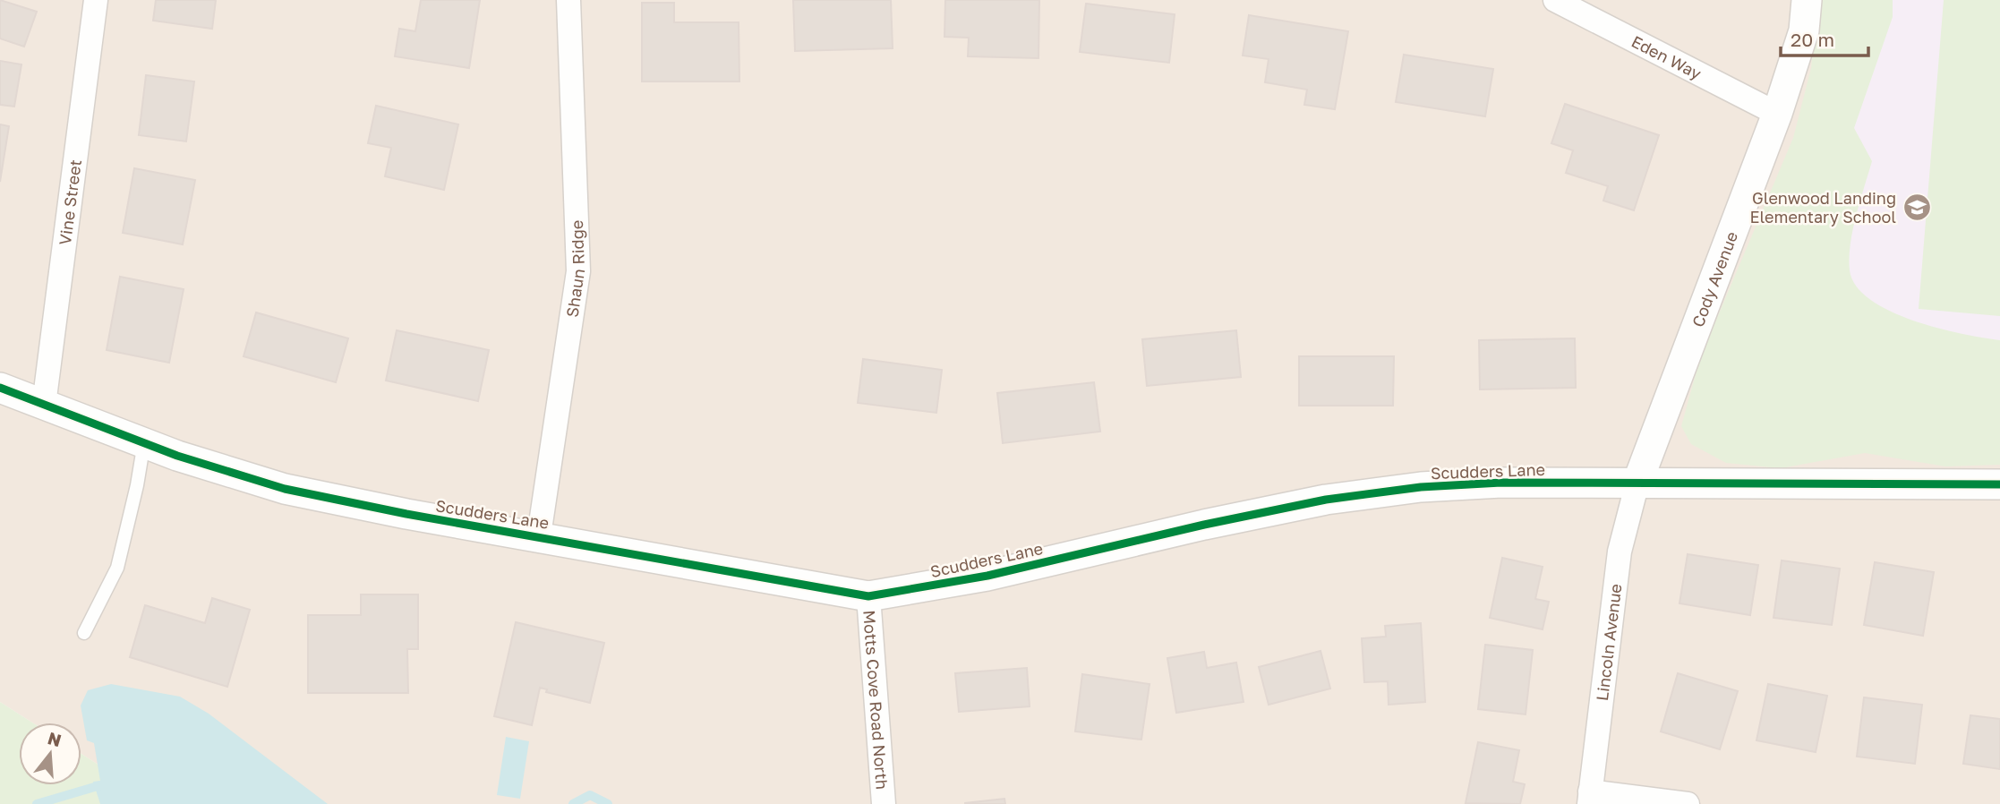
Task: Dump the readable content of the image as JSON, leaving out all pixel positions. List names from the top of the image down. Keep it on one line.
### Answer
{"streets":{"street":["Eden Way","Vine Street","Shaun Ridge","Cody Avenue","Scudders Lane","Lincoln Avenue","Motts Cove Road North"]},"crossings":[["Eden Way","Cody Avenue"],["Vine Street","Scudders Lane"],["Shaun Ridge","Scudders Lane"],["Cody Avenue","Scudders Lane"],["Cody Avenue","Lincoln Avenue"],["Scudders Lane","Lincoln Avenue"],["Scudders Lane","Motts Cove Road North"]],"places":{"school or university":["Glenwood Landing Elementary School"]},"scale_bar":"20 m","north":"top"}
